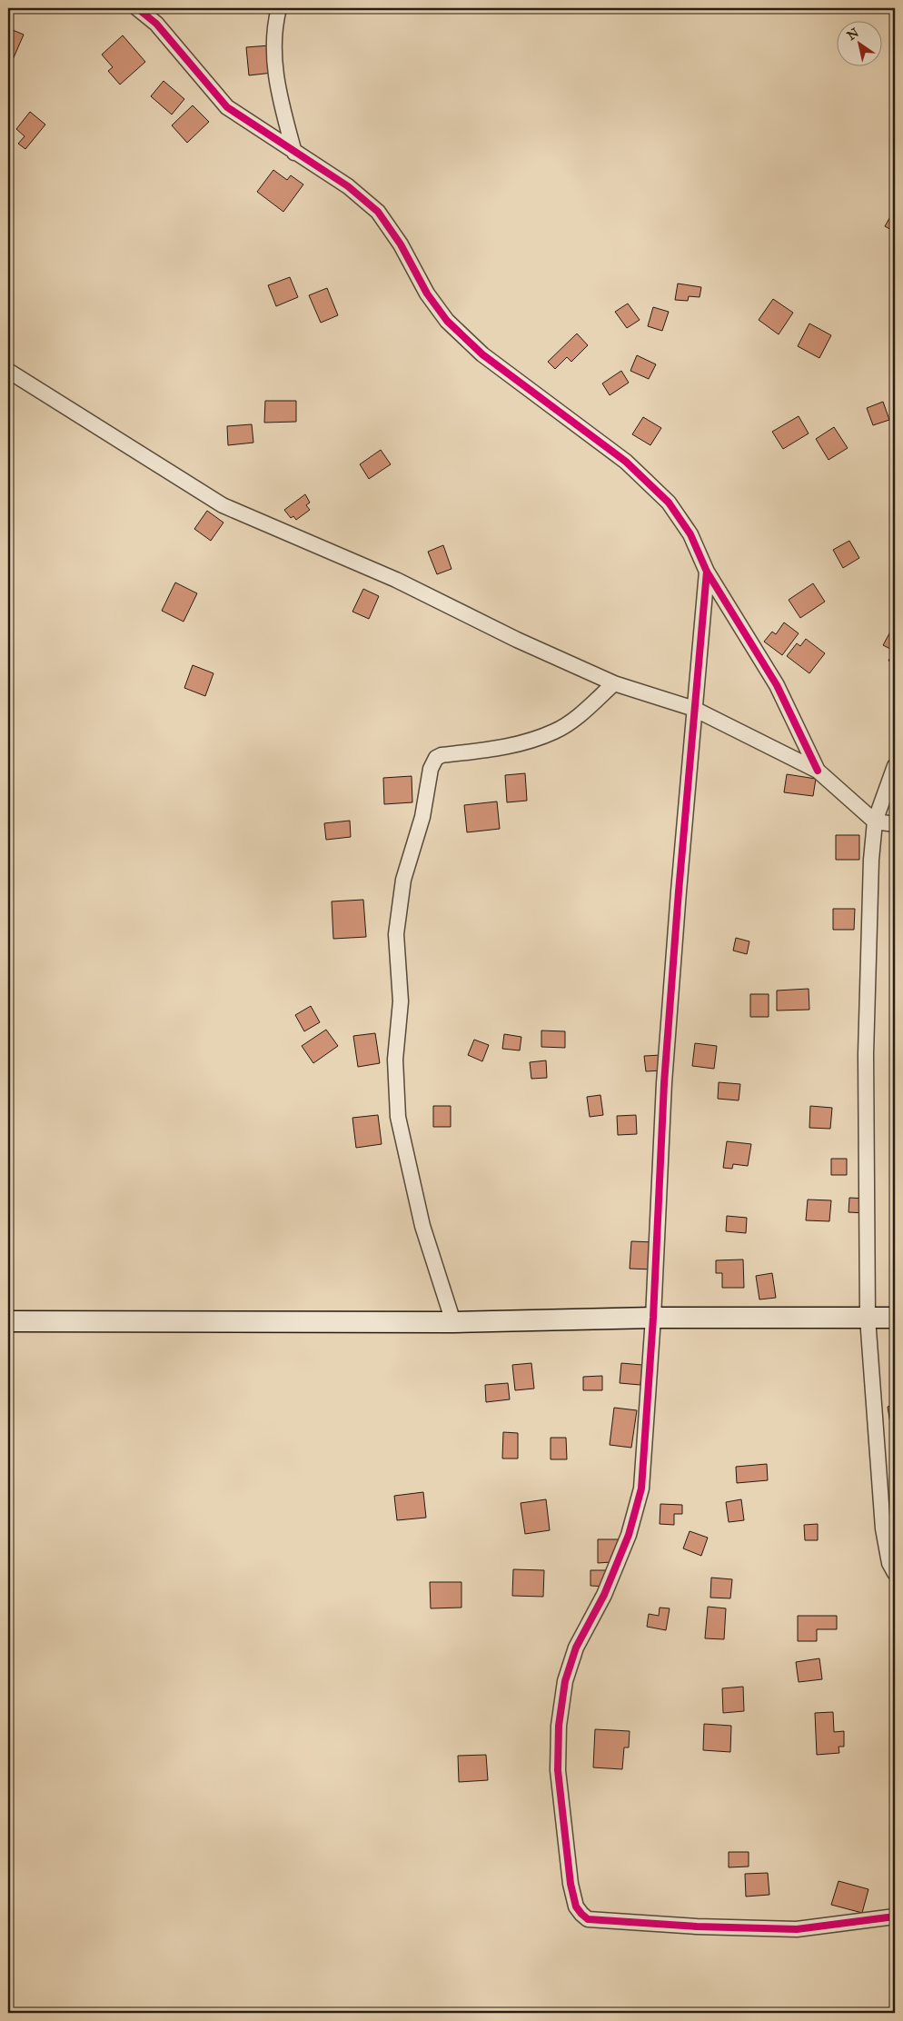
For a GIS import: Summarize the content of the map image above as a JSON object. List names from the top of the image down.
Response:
{
  "north": "top left"
}
